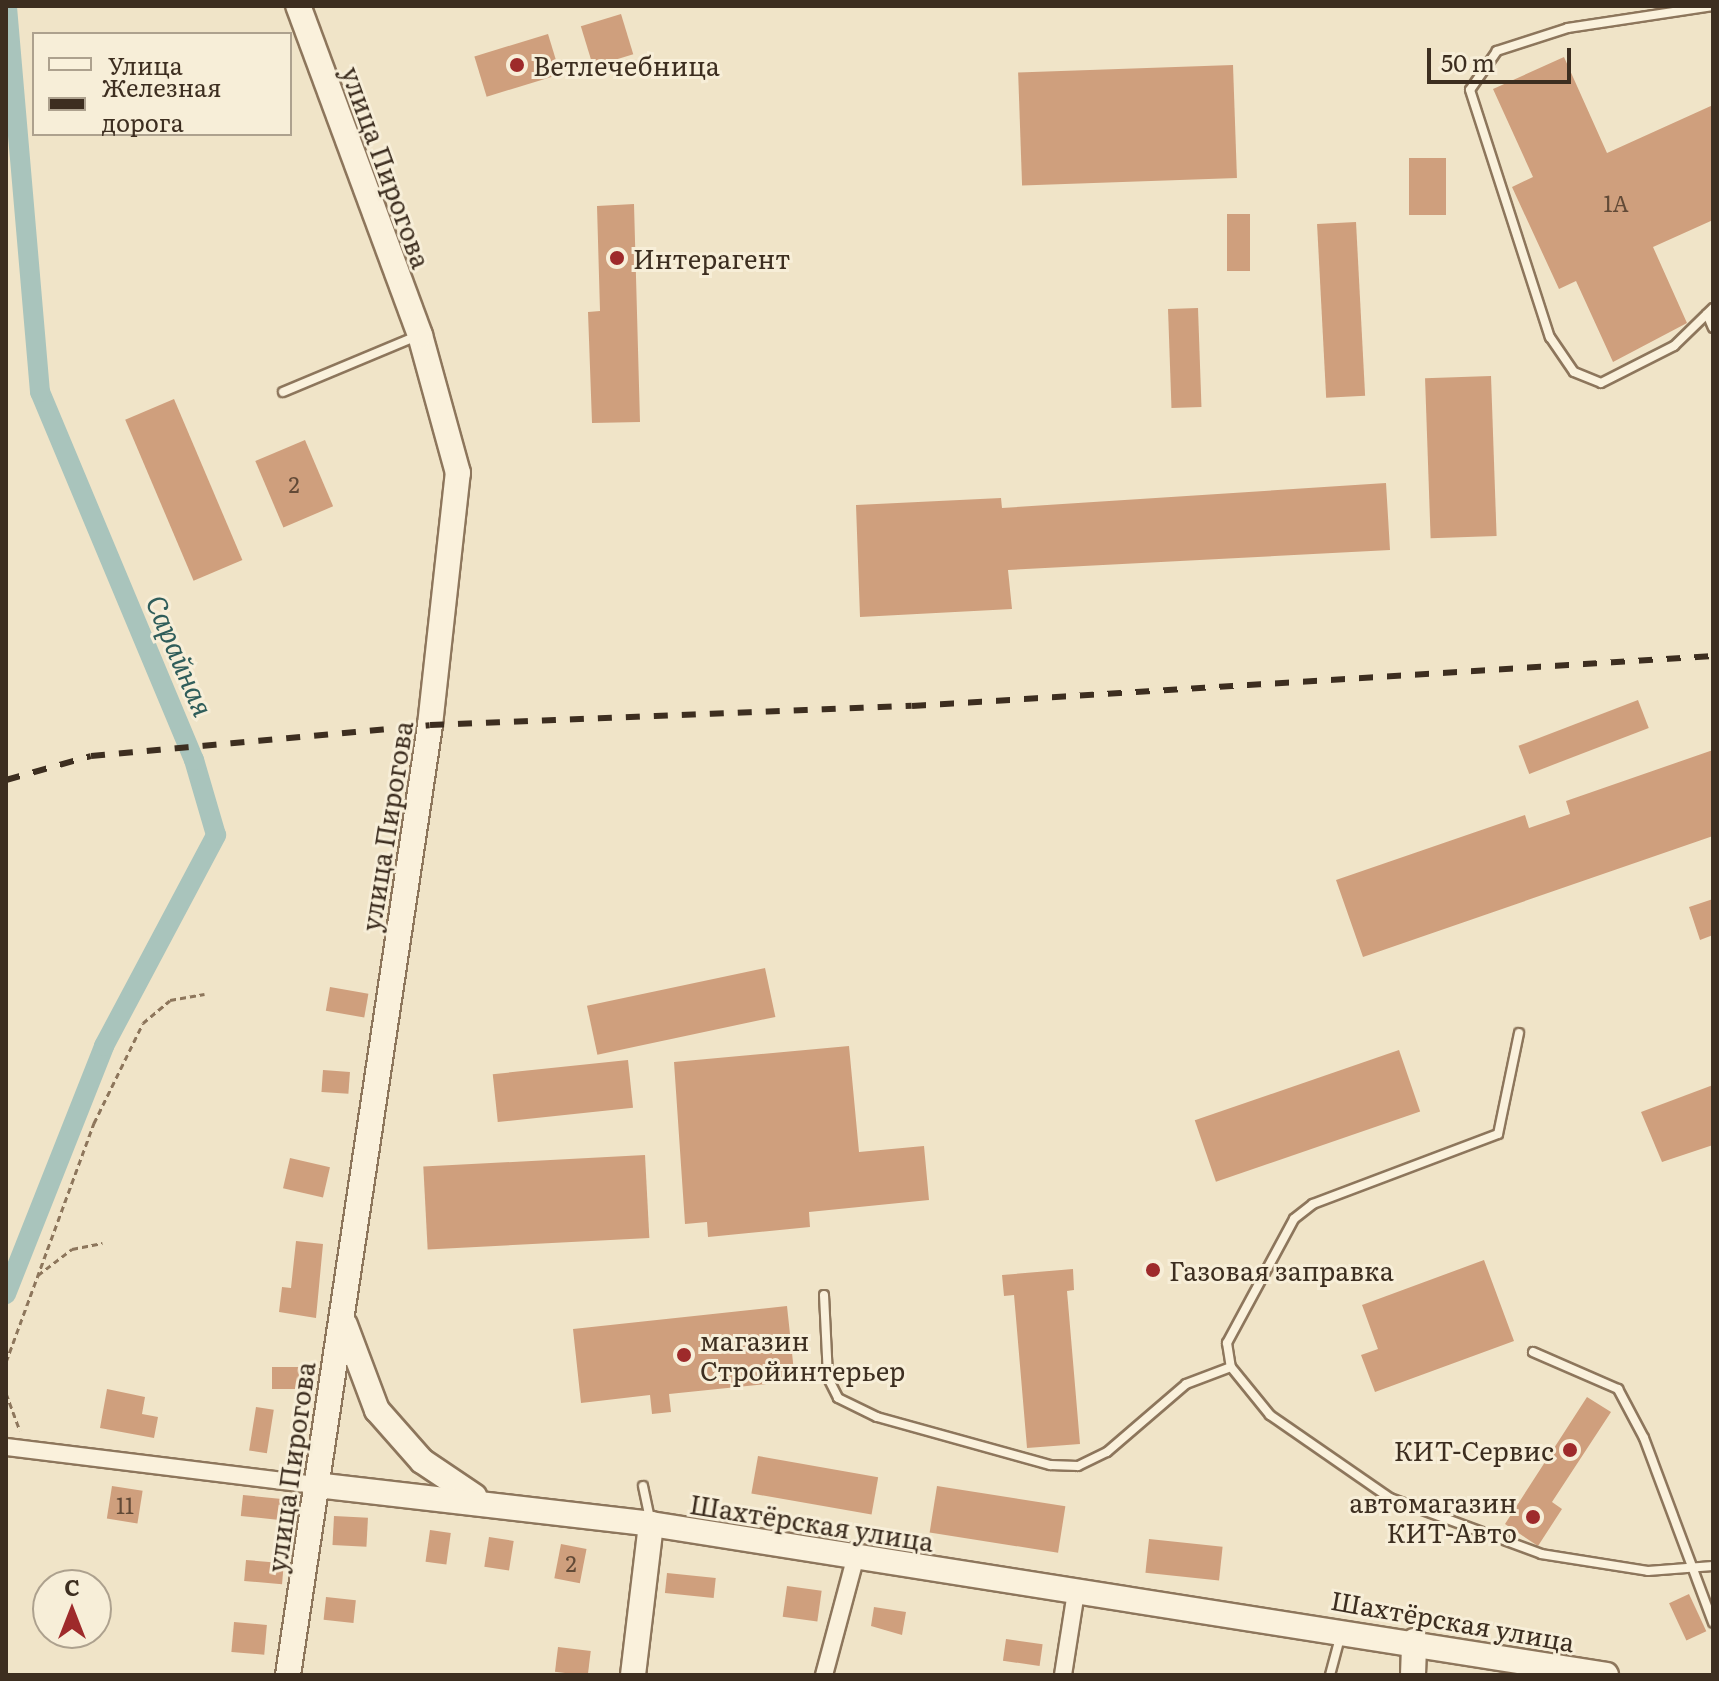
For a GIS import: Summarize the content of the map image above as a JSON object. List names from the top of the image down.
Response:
{
  "streets": {
    "main road": ["улица Пирогова", "Шахтёрская улица"]
  },
  "crossings": [
    ["улица Пирогова", "Шахтёрская улица"]
  ],
  "water": ["Сарайная"],
  "places": [
    "Ветлечебница",
    "Интерагент",
    "Газовая заправка",
    "магазин Стройинтерьер",
    "КИТ-Сервис",
    "автомагазин КИТ-Авто"
  ],
  "house_numbers": [
    "1А",
    "2",
    "11",
    "2"
  ],
  "legend": ["Улица", "Железная дорога"],
  "scale_bar": "50 m",
  "north": "top"
}
